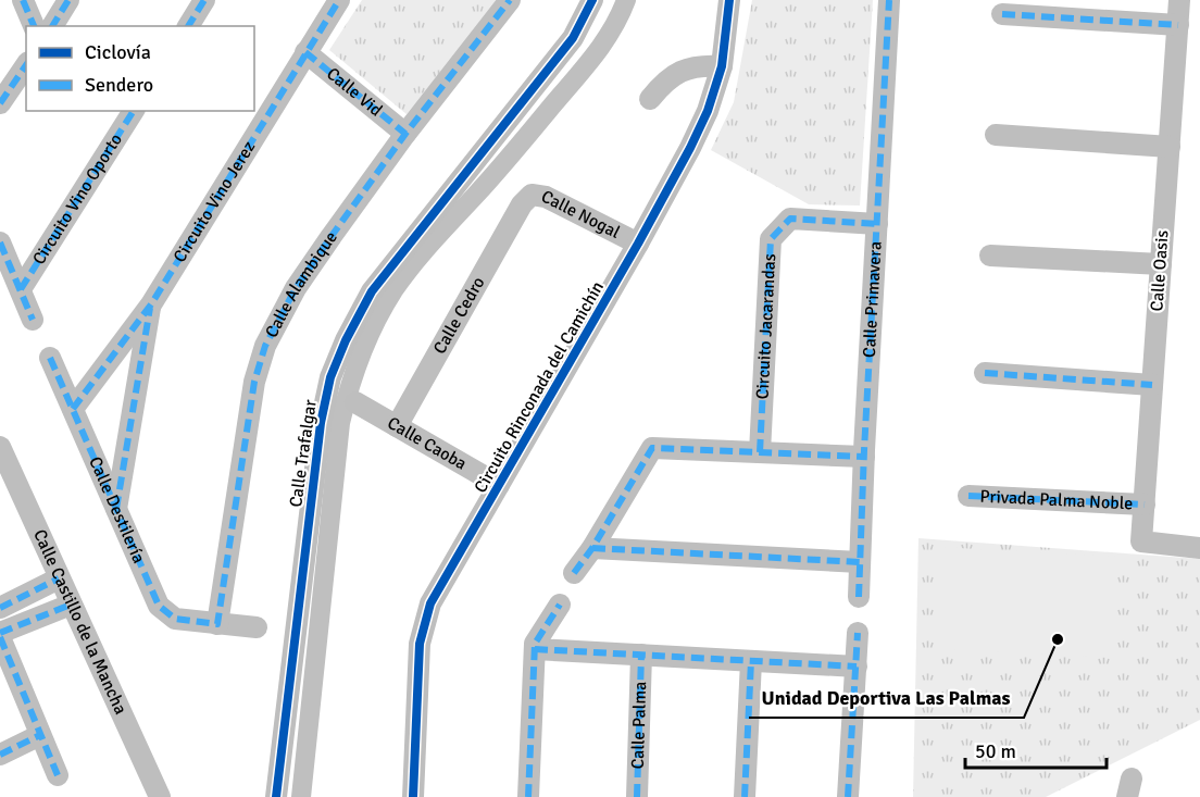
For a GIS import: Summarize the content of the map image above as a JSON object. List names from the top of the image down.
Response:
{
  "streets": {
    "street": [
      "Calle Vid",
      "Circuito Vino Oporto",
      "Circuito Vino Jerez",
      "Calle Nogal",
      "Calle Oasis",
      "Calle Alambique",
      "Calle Primavera",
      "Calle Cedro",
      "Circuito Jacarandas",
      "Circuito Rinconada del Camichín",
      "Calle Caoba",
      "Calle Trafalgar",
      "Privada Palma Noble",
      "Calle Destilería",
      "Calle Castillo de la Mancha",
      "Calle Palma"
    ]
  },
  "crossings": [
    ["Calle Vid", "Circuito Vino Jerez"],
    ["Calle Vid", "Calle Alambique"],
    ["Circuito Vino Jerez", "Calle Destilería"],
    ["Calle Nogal", "Calle Cedro"],
    ["Calle Nogal", "Circuito Rinconada del Camichín"],
    ["Calle Oasis", "Privada Palma Noble"],
    ["Calle Alambique", "Calle Destilería"],
    ["Calle Primavera", "Circuito Jacarandas"],
    ["Calle Cedro", "Calle Caoba"],
    ["Circuito Rinconada del Camichín", "Calle Caoba"]
  ],
  "places": ["Unidad Deportiva Las Palmas"],
  "legend": ["Ciclovía", "Sendero"],
  "scale_bar": "50 m"
}
